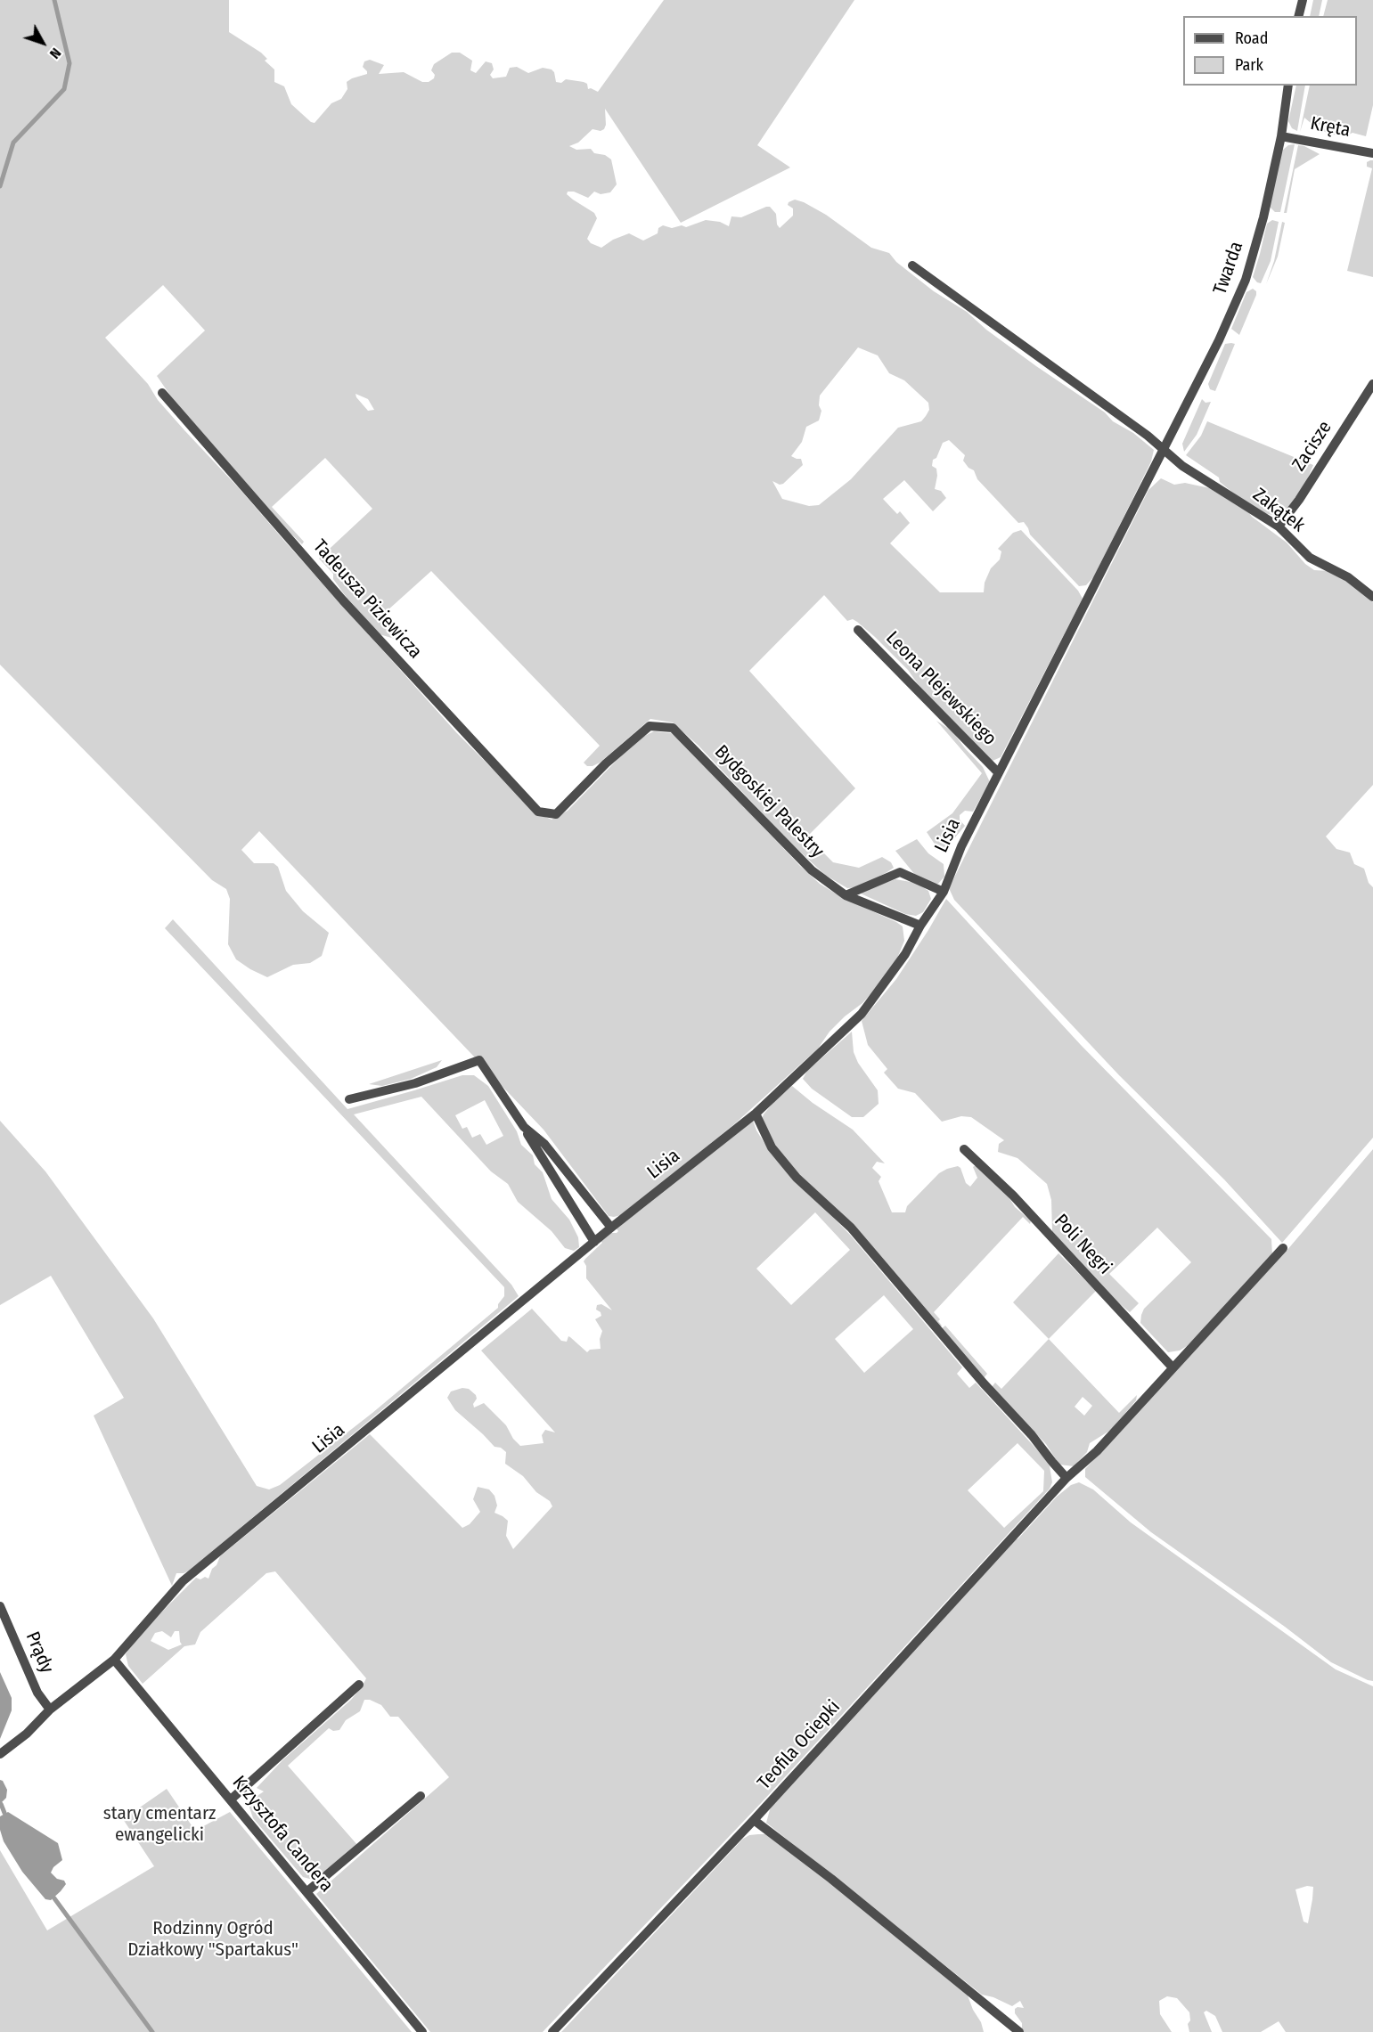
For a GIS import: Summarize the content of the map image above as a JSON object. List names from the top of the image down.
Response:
{
  "streets": {
    "street": [
      "Kręta",
      "Twarda",
      "Zacisze",
      "Zakątek",
      "Tadeusza Piziewicza",
      "Leona Plejewskiego",
      "Bydgoskiej Palestry",
      "Lisia",
      "Poli Negri",
      "Prądy",
      "Teofila Ociepki",
      "Krzysztofa Candera"
    ]
  },
  "crossings": [
    ["Kręta", "Twarda"],
    ["Twarda", "Zakątek"],
    ["Twarda", "Lisia"],
    ["Zacisze", "Zakątek"],
    ["Zakątek", "Lisia"],
    ["Tadeusza Piziewicza", "Bydgoskiej Palestry"],
    ["Leona Plejewskiego", "Lisia"],
    ["Bydgoskiej Palestry", "Lisia"],
    ["Lisia", "Prądy"],
    ["Lisia", "Krzysztofa Candera"],
    ["Poli Negri", "Teofila Ociepki"]
  ],
  "parks": ["stary cmentarz ewangelicki", "Rodzinny Ogród Działkowy \"Spartakus\""],
  "legend": ["Road", "Park"],
  "north": "bottom right"
}
